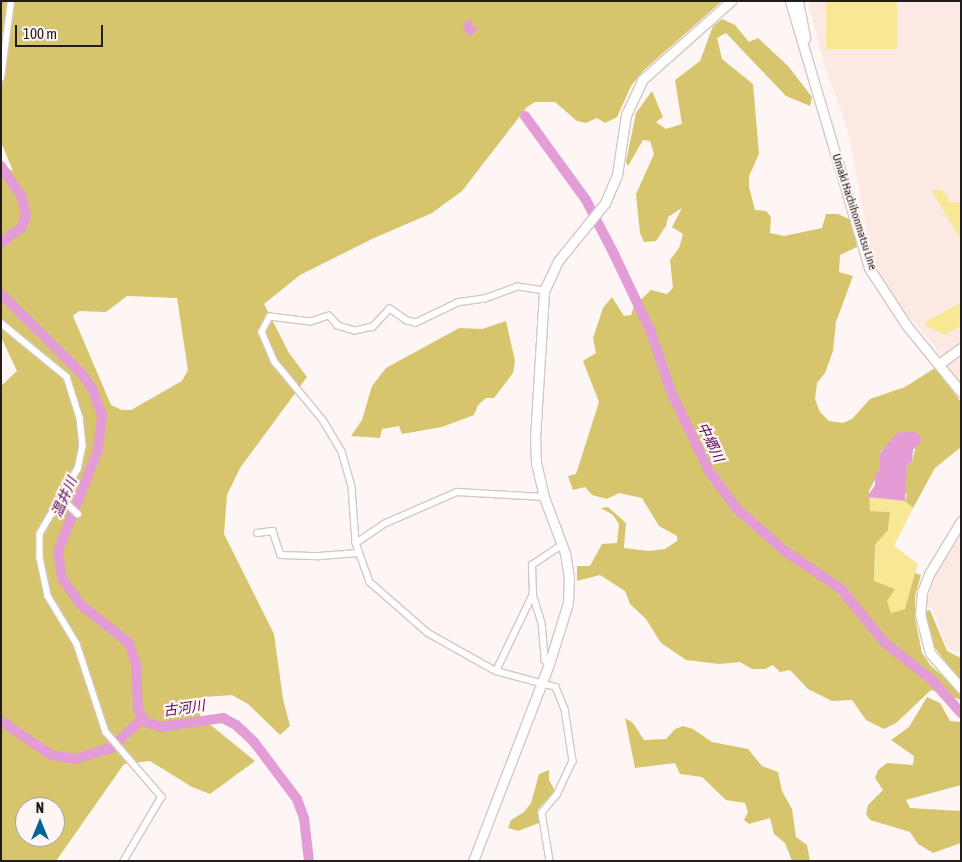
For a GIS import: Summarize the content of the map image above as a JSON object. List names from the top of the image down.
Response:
{
  "streets": {
    "street": ["Umaki Hachihonmatsu Line"]
  },
  "water": ["中郷川", "温井川", "古河川"],
  "scale_bar": "100 m",
  "north": "top"
}
